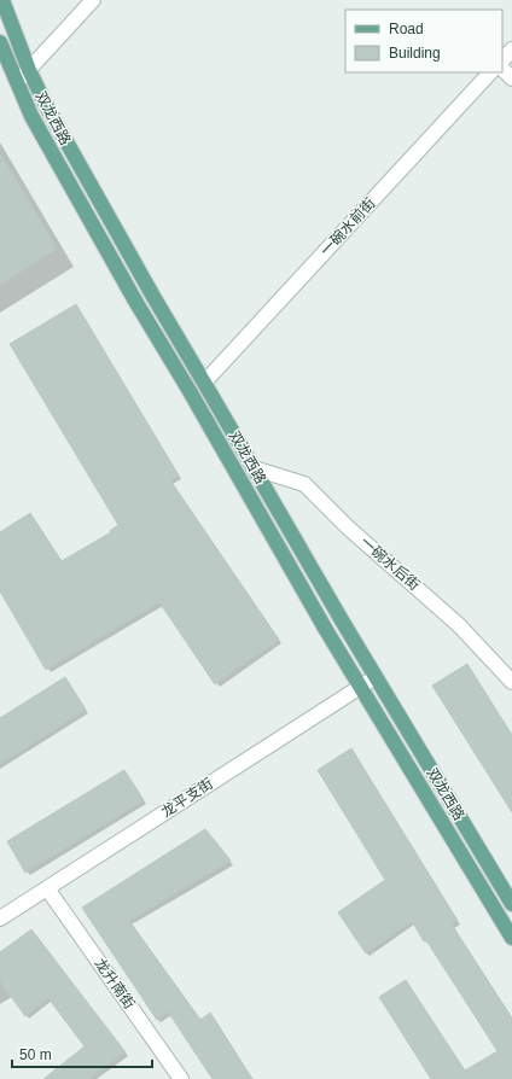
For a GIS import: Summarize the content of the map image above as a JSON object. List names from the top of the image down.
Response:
{
  "streets": {
    "main road": ["双龙西路"],
    "street": [
      "一碗水前街",
      "一碗水后街",
      "龙平支街",
      "龙升南街"
    ]
  },
  "crossings": [
    ["双龙西路", "一碗水前街"],
    ["双龙西路", "一碗水后街"],
    ["双龙西路", "龙平支街"],
    ["龙平支街", "龙升南街"]
  ],
  "legend": ["Road", "Building"],
  "scale_bar": "50 m"
}
